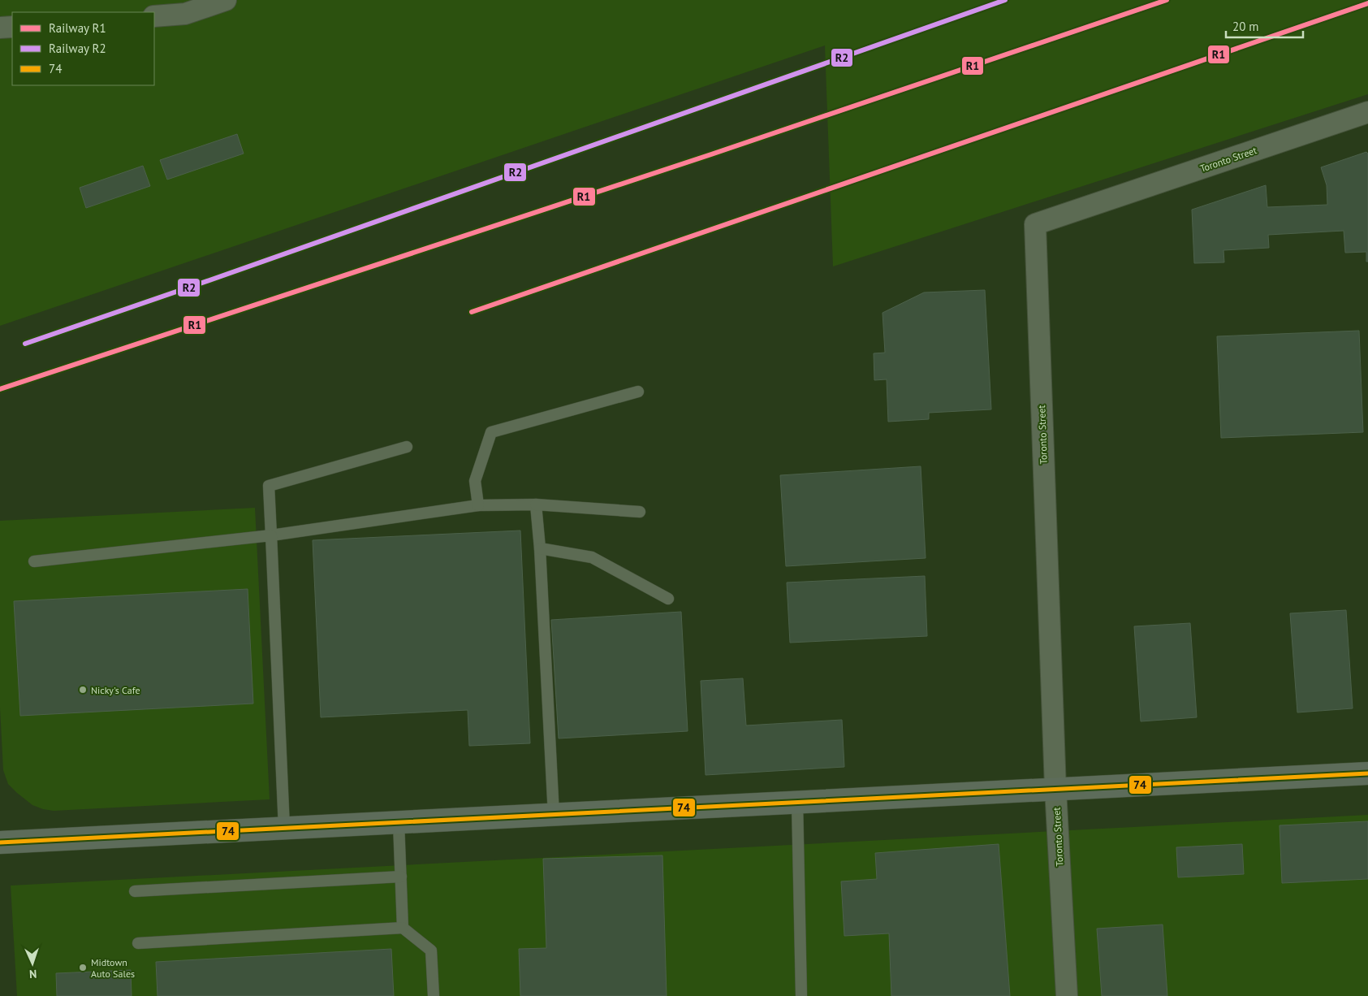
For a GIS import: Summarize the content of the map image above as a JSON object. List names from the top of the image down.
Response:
{
  "streets": {
    "street": ["Toronto Street"]
  },
  "places": ["Nicky's Cafe", "Midtown Auto Sales"],
  "lines": ["rail line R1", "rail line R2", "transit line 74"],
  "legend": ["Railway R1", "Railway R2", "74"],
  "scale_bar": "20 m",
  "north": "bottom"
}
